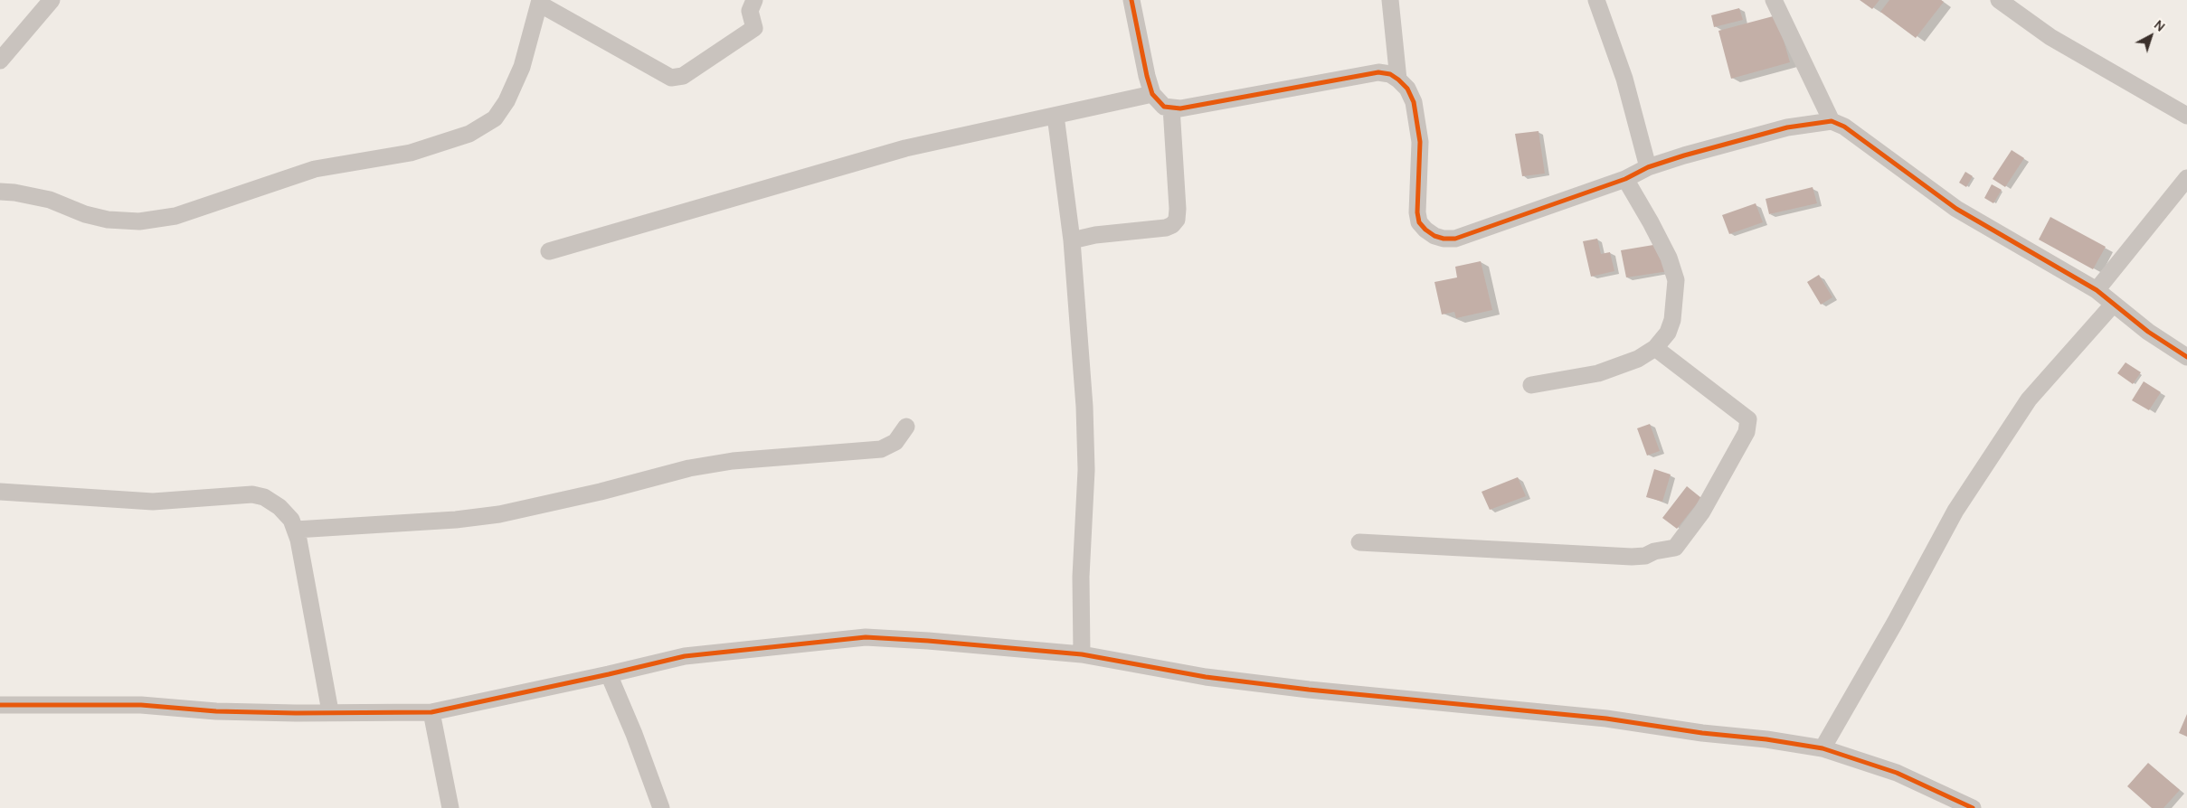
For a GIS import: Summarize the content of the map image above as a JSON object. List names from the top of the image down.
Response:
{
  "north": "top right"
}
